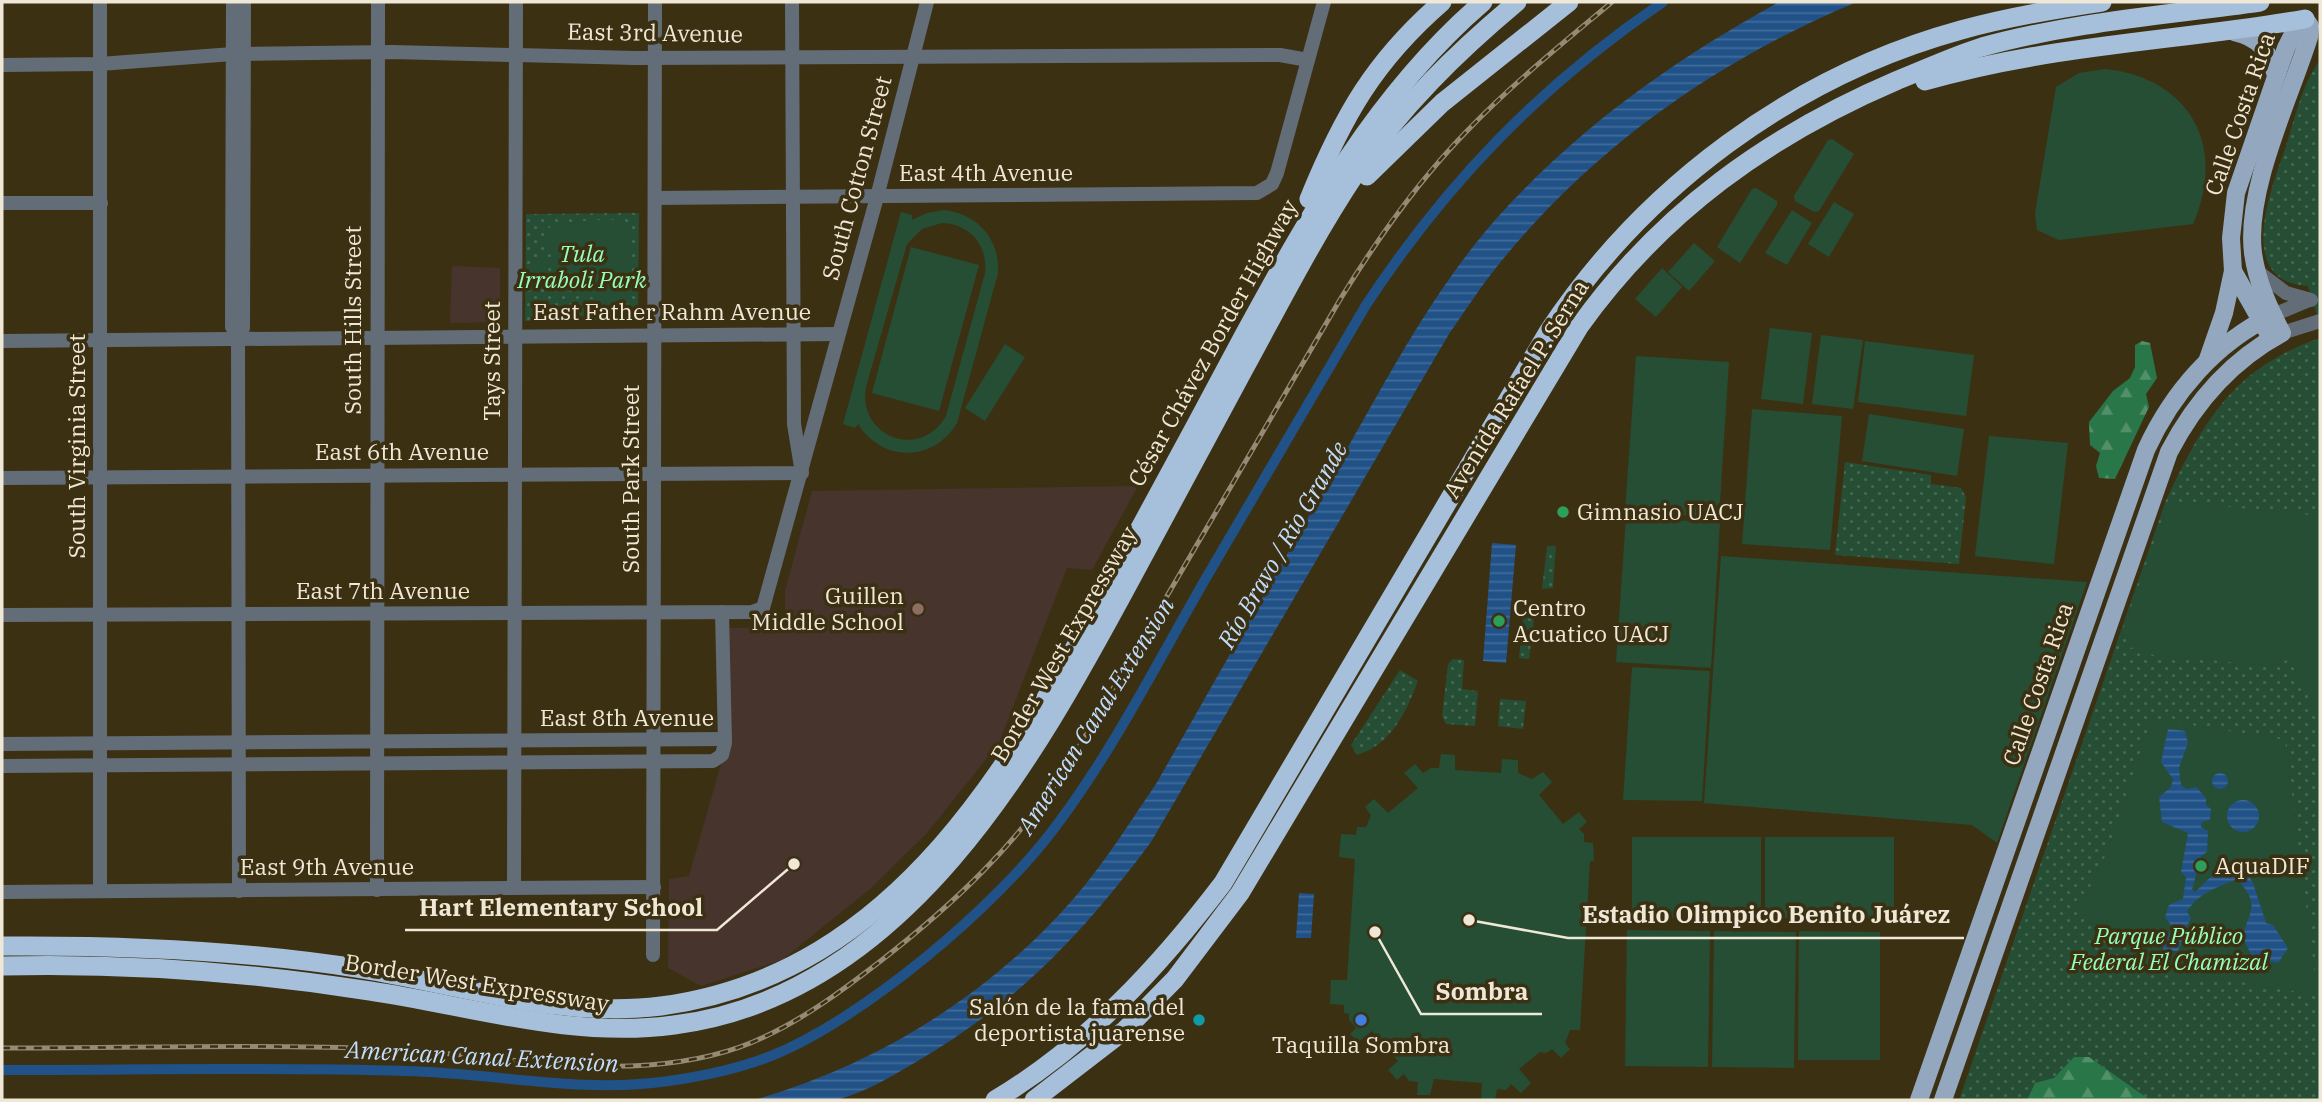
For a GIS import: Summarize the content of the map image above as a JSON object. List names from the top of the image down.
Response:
{
  "streets": {
    "highway": ["César Chávez Border Highway", "Avenida Rafael P. Serna", "Border West Expressway"],
    "main road": ["Calle Costa Rica"],
    "street": [
      "East 3rd Avenue",
      "East 4th Avenue",
      "South Cotton Street",
      "East Father Rahm Avenue",
      "South Hills Street",
      "Tays Street",
      "South Virginia Street",
      "East 6th Avenue",
      "South Park Street",
      "East 7th Avenue",
      "East 8th Avenue",
      "East 9th Avenue"
    ]
  },
  "crossings": [
    ["East 3rd Avenue", "East 4th Avenue"],
    ["East 3rd Avenue", "South Cotton Street"],
    ["East 3rd Avenue", "South Hills Street"],
    ["East 3rd Avenue", "Tays Street"],
    ["East 3rd Avenue", "South Virginia Street"],
    ["East 3rd Avenue", "South Park Street"],
    ["East 4th Avenue", "South Cotton Street"],
    ["East 4th Avenue", "South Park Street"],
    ["South Cotton Street", "East Father Rahm Avenue"],
    ["South Cotton Street", "East 6th Avenue"],
    ["South Cotton Street", "East 7th Avenue"],
    ["East Father Rahm Avenue", "South Hills Street"],
    ["East Father Rahm Avenue", "Tays Street"],
    ["East Father Rahm Avenue", "South Virginia Street"],
    ["East Father Rahm Avenue", "South Park Street"],
    ["South Hills Street", "East 6th Avenue"],
    ["South Hills Street", "East 7th Avenue"],
    ["South Hills Street", "East 8th Avenue"],
    ["South Hills Street", "East 9th Avenue"],
    ["César Chávez Border Highway", "Border West Expressway"],
    ["Tays Street", "East 6th Avenue"],
    ["Tays Street", "East 7th Avenue"],
    ["Tays Street", "East 8th Avenue"],
    ["Tays Street", "East 9th Avenue"],
    ["South Virginia Street", "East 6th Avenue"],
    ["South Virginia Street", "East 7th Avenue"],
    ["South Virginia Street", "East 8th Avenue"],
    ["South Virginia Street", "East 9th Avenue"],
    ["East 6th Avenue", "South Park Street"],
    ["South Park Street", "East 7th Avenue"],
    ["South Park Street", "East 8th Avenue"],
    ["South Park Street", "East 9th Avenue"]
  ],
  "water": ["Río Bravo / Rio Grande", "American Canal Extension"],
  "parks": ["Tula Irraboli Park", "Parque Público Federal El Chamizal"],
  "places": [
    "Gimnasio UACJ",
    "Guillen Middle School",
    "Centro Acuatico UACJ",
    "Hart Elementary School",
    "AquaDIF",
    "Estadio Olimpico Benito Juárez",
    "Sombra",
    "Salón de la fama del deportista juarense",
    "Taquilla Sombra"
  ]
}
